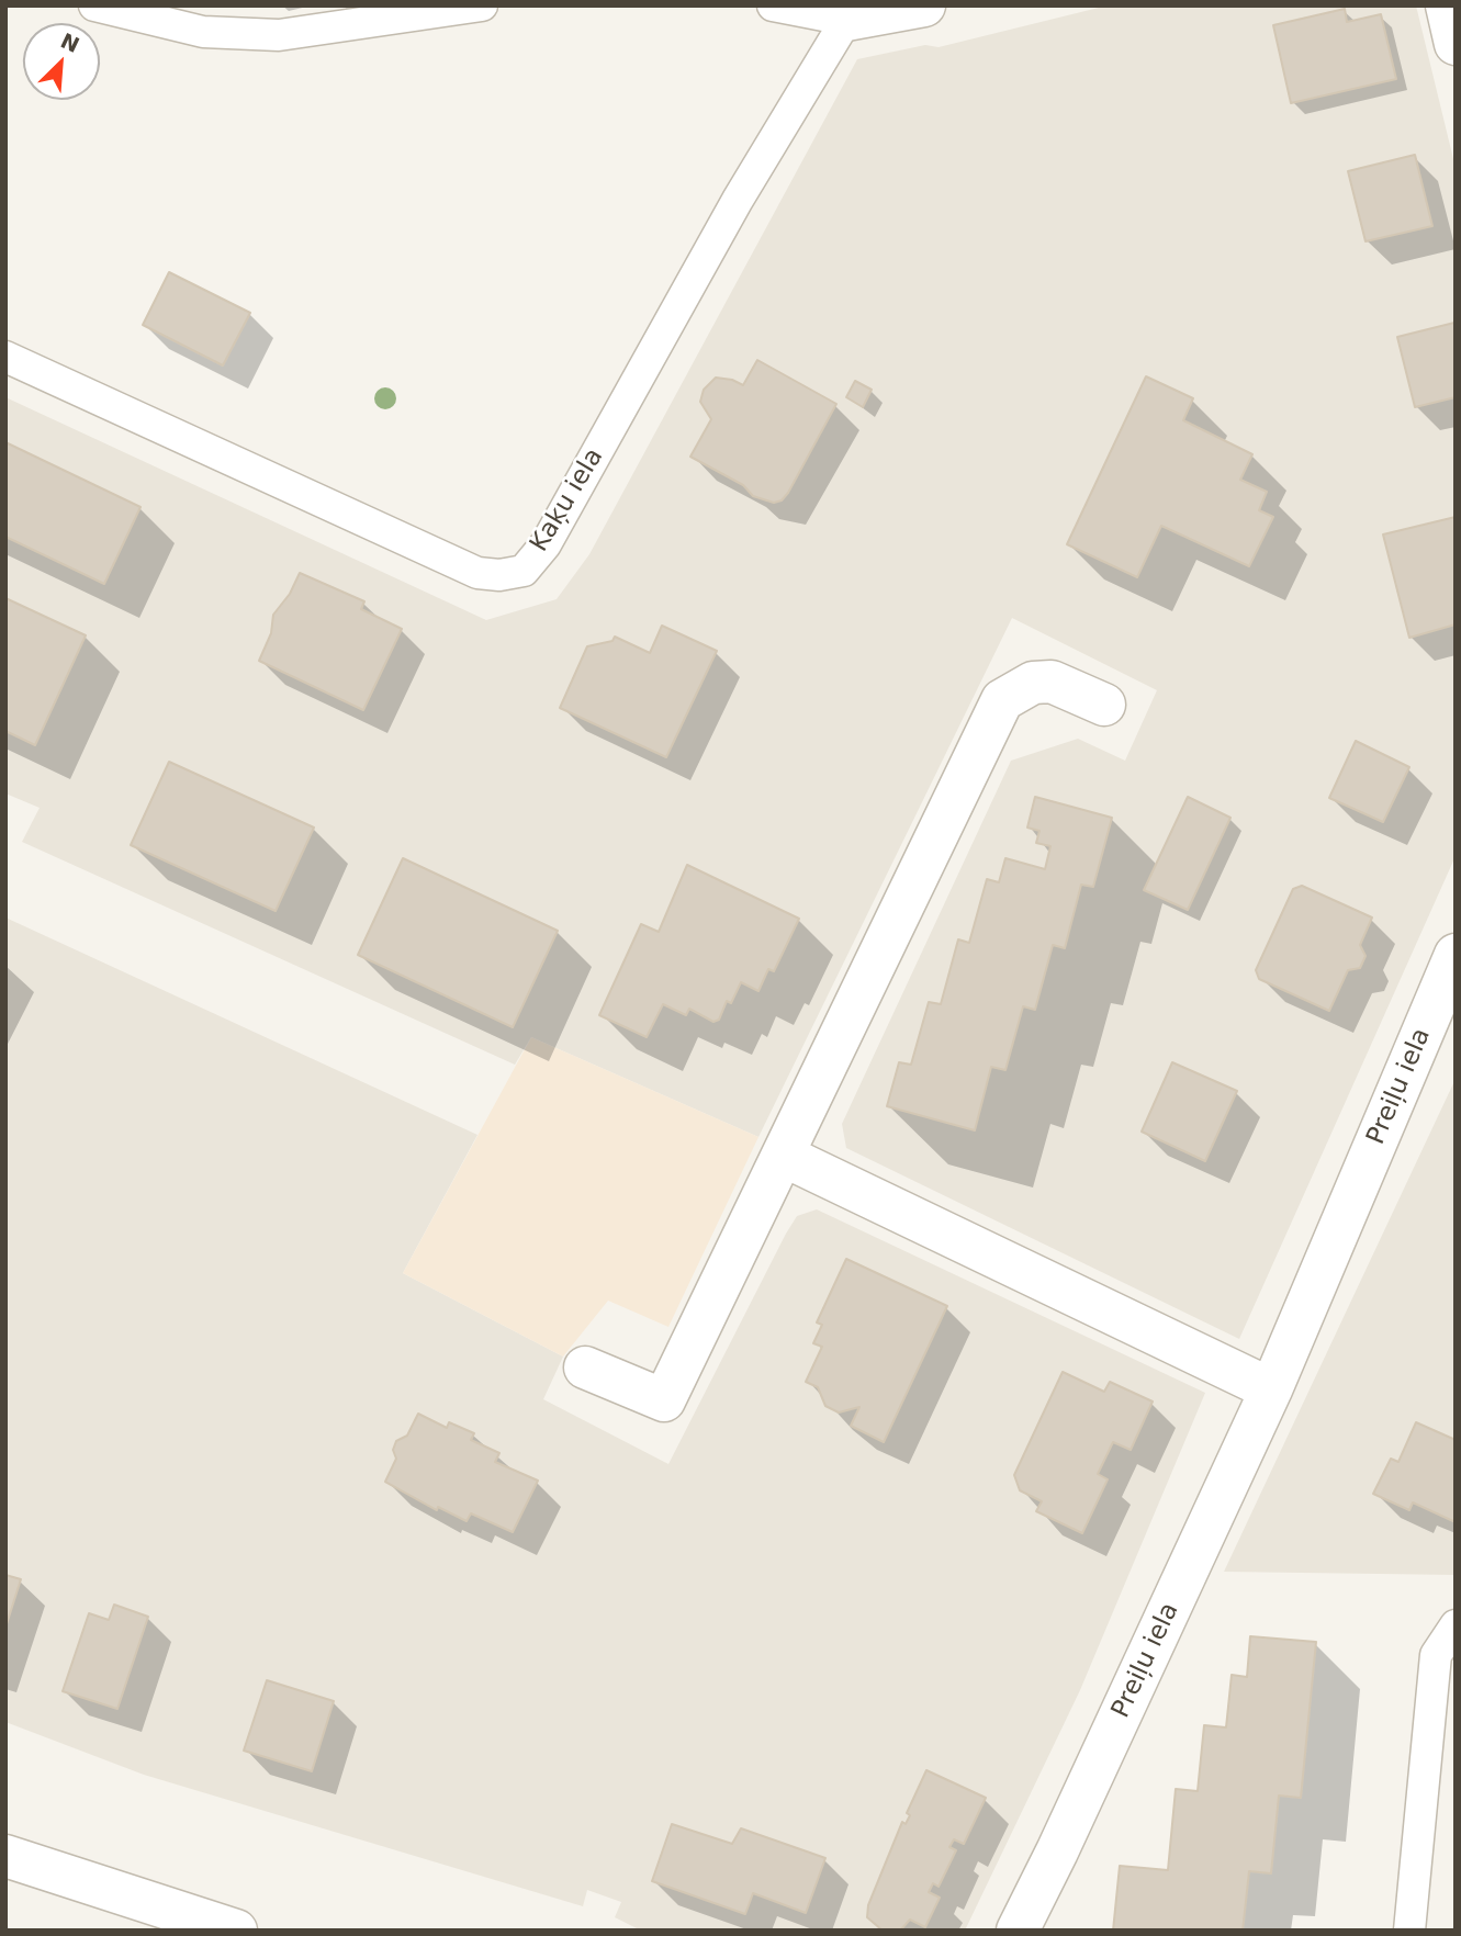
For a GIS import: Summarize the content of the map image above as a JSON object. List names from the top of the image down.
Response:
{
  "streets": {
    "street": ["Preiļu iela"],
    "lane": ["Kaķu iela"]
  },
  "north": "top right"
}
